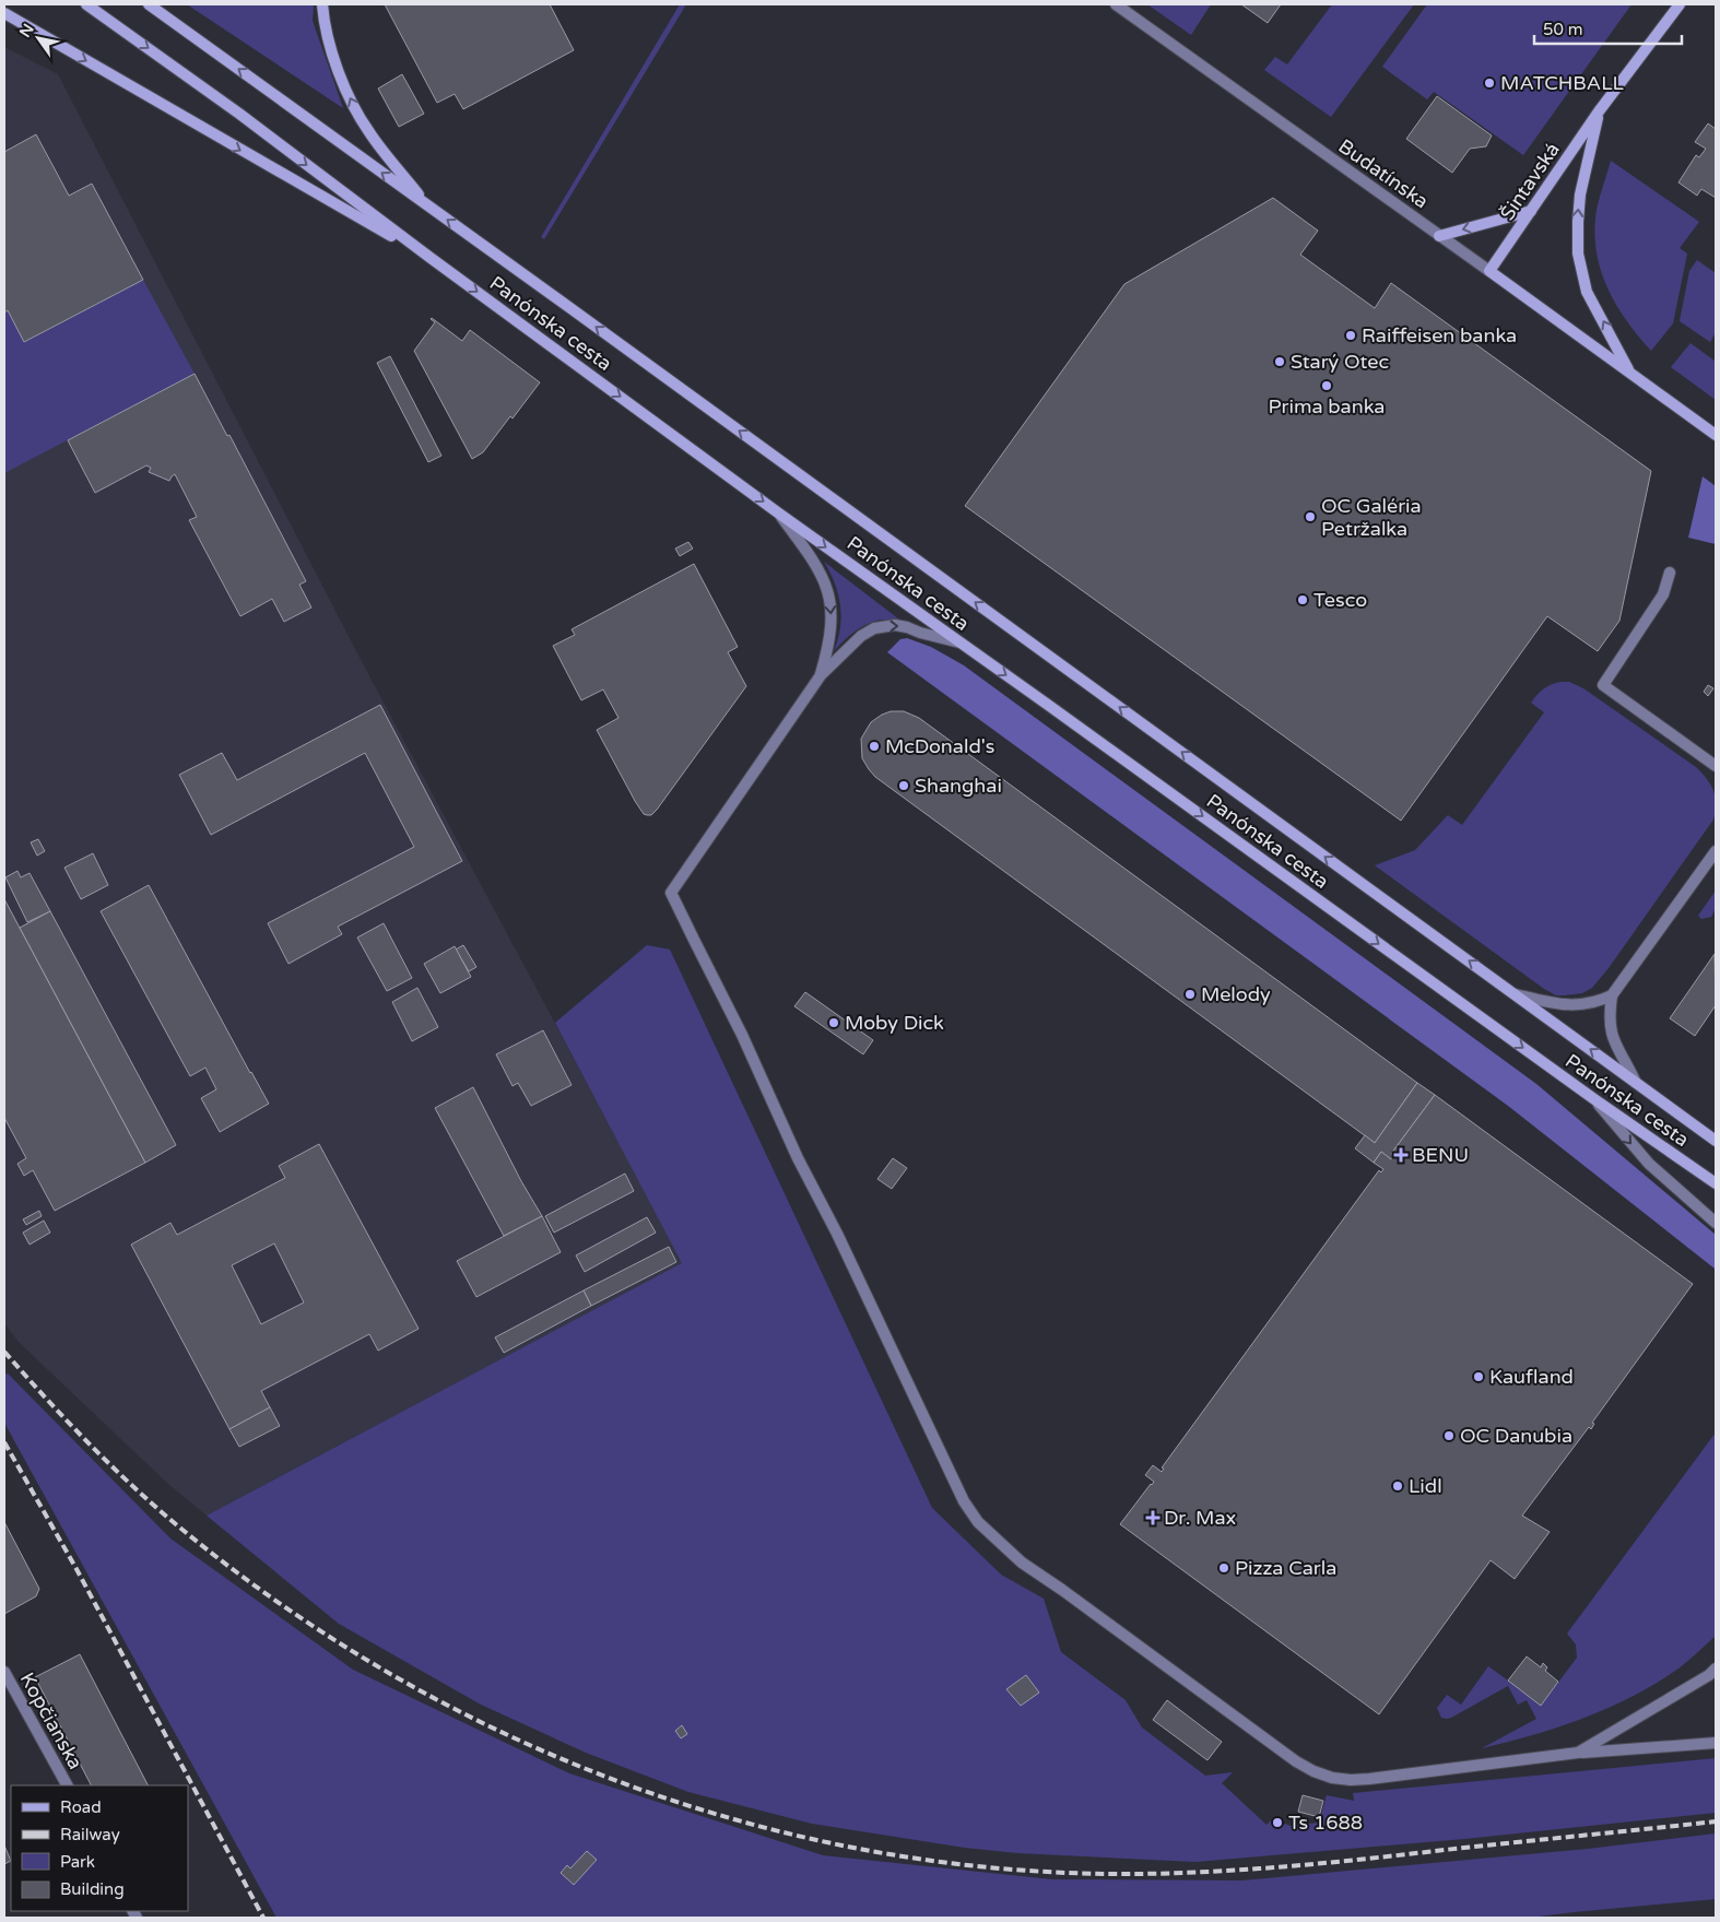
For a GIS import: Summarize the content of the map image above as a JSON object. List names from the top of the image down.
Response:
{
  "streets": {
    "main road": ["Budatínska", "Šintavská", "Panónska cesta"],
    "street": ["Kopčianska"]
  },
  "crossings": [
    ["Budatínska", "Šintavská"]
  ],
  "places": {
    "other": [
      "MATCHBALL",
      "Raiffeisen banka",
      "Starý Otec",
      "Prima banka",
      "OC Galéria Petržalka",
      "Tesco",
      "McDonald's",
      "Shanghai",
      "Melody",
      "Moby Dick",
      "Kaufland",
      "OC Danubia",
      "Lidl",
      "Pizza Carla",
      "Ts 1688"
    ],
    "health": ["BENU", "Dr. Max"]
  },
  "legend": [
    "Road",
    "Railway",
    "Park",
    "Building"
  ],
  "scale_bar": "50 m",
  "north": "top left"
}
